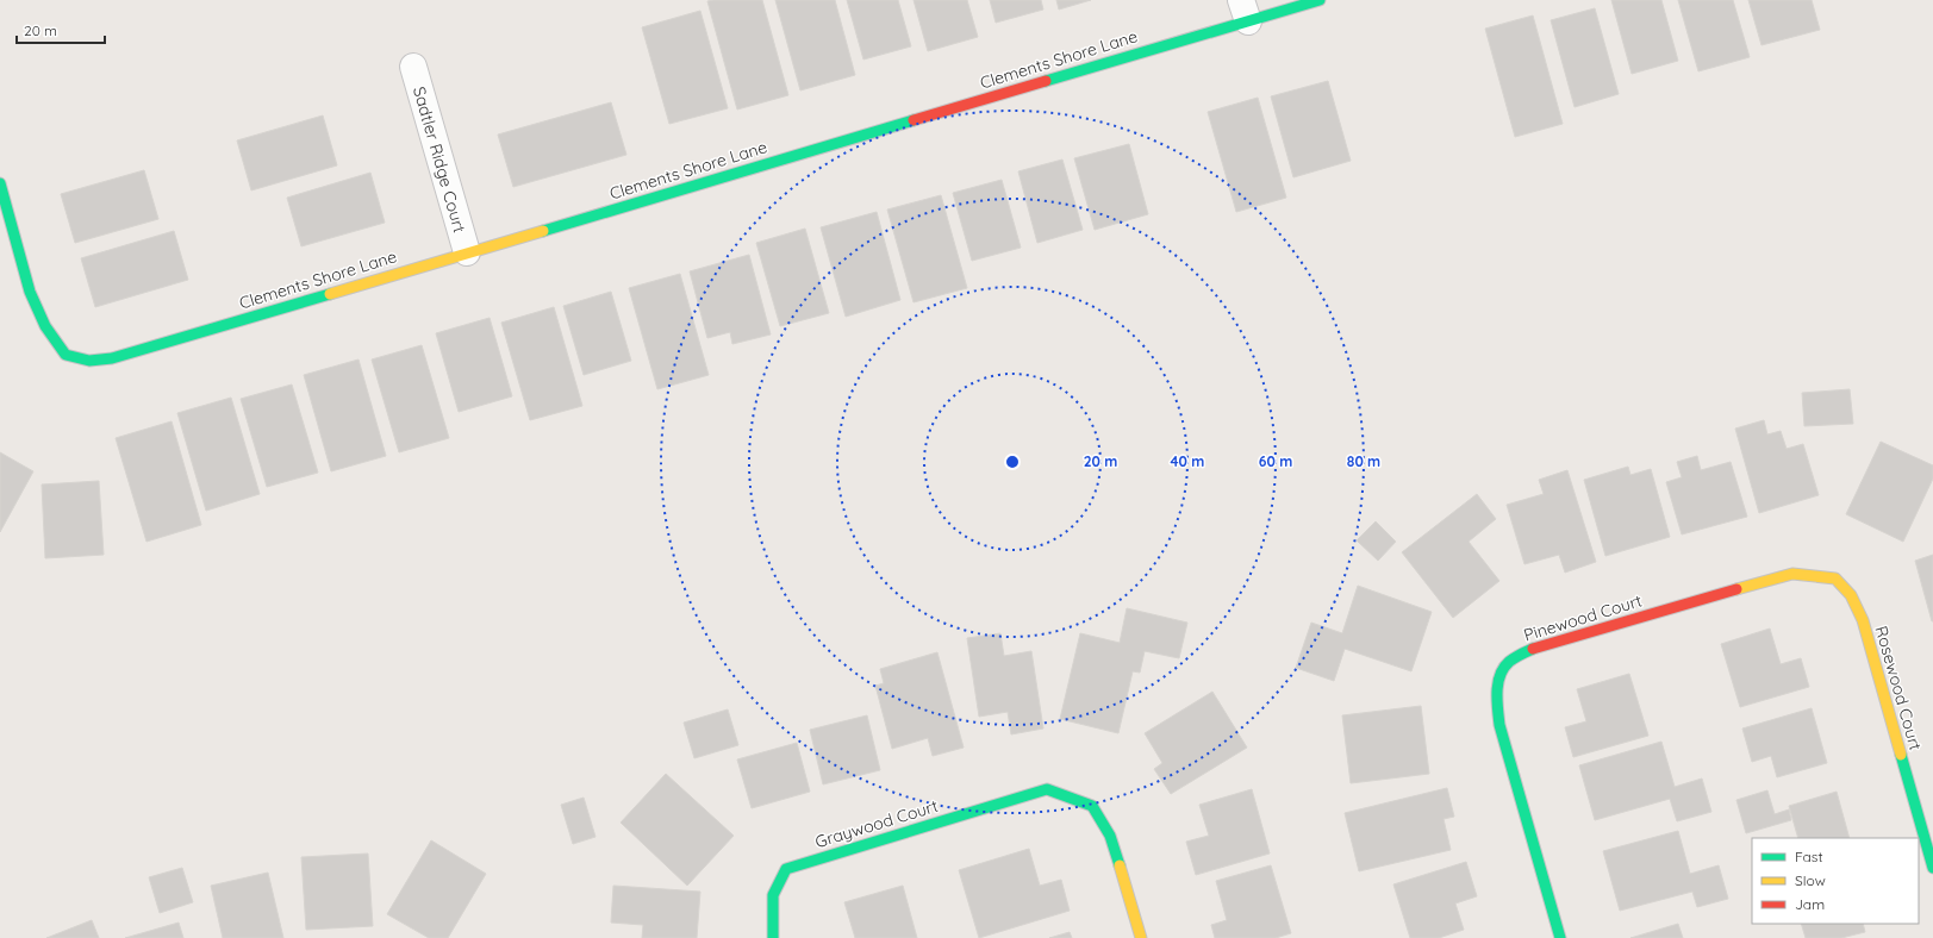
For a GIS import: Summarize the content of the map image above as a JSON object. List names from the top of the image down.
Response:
{
  "streets": {
    "street": [
      "Clements Shore Lane",
      "Sadtler Ridge Court",
      "Pinewood Court",
      "Rosewood Court",
      "Graywood Court"
    ]
  },
  "crossings": [
    ["Clements Shore Lane", "Sadtler Ridge Court"],
    ["Pinewood Court", "Rosewood Court"]
  ],
  "legend": ["Fast", "Slow", "Jam"],
  "scale_bar": "20 m",
  "rings": [
    "20 m",
    "40 m",
    "60 m",
    "80 m"
  ]
}
